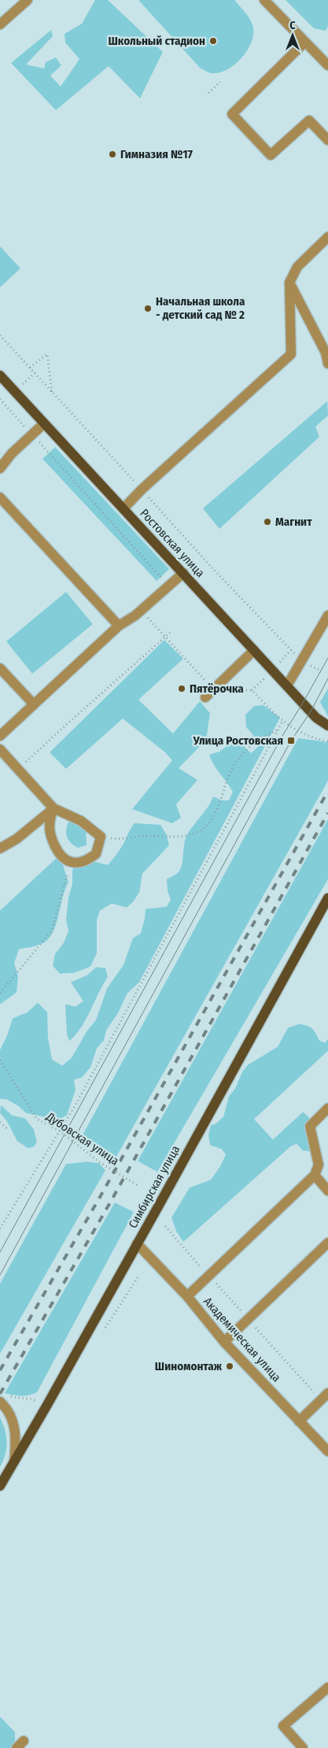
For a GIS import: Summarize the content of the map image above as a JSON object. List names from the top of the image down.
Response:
{
  "streets": {
    "main road": ["Ростовская улица", "Симбирская улица"],
    "street": ["Академическая улица"],
    "path": ["Дубовская улица"]
  },
  "crossings": [
    ["Симбирская улица", "Академическая улица"]
  ],
  "places": {
    "other": [
      "Школьный стадион",
      "Гимназия №17",
      "Начальная школа - детский сад № 2",
      "Магнит",
      "Пятёрочка",
      "Шиномонтаж"
    ],
    "transit": ["Улица Ростовская"]
  },
  "north": "top"
}
